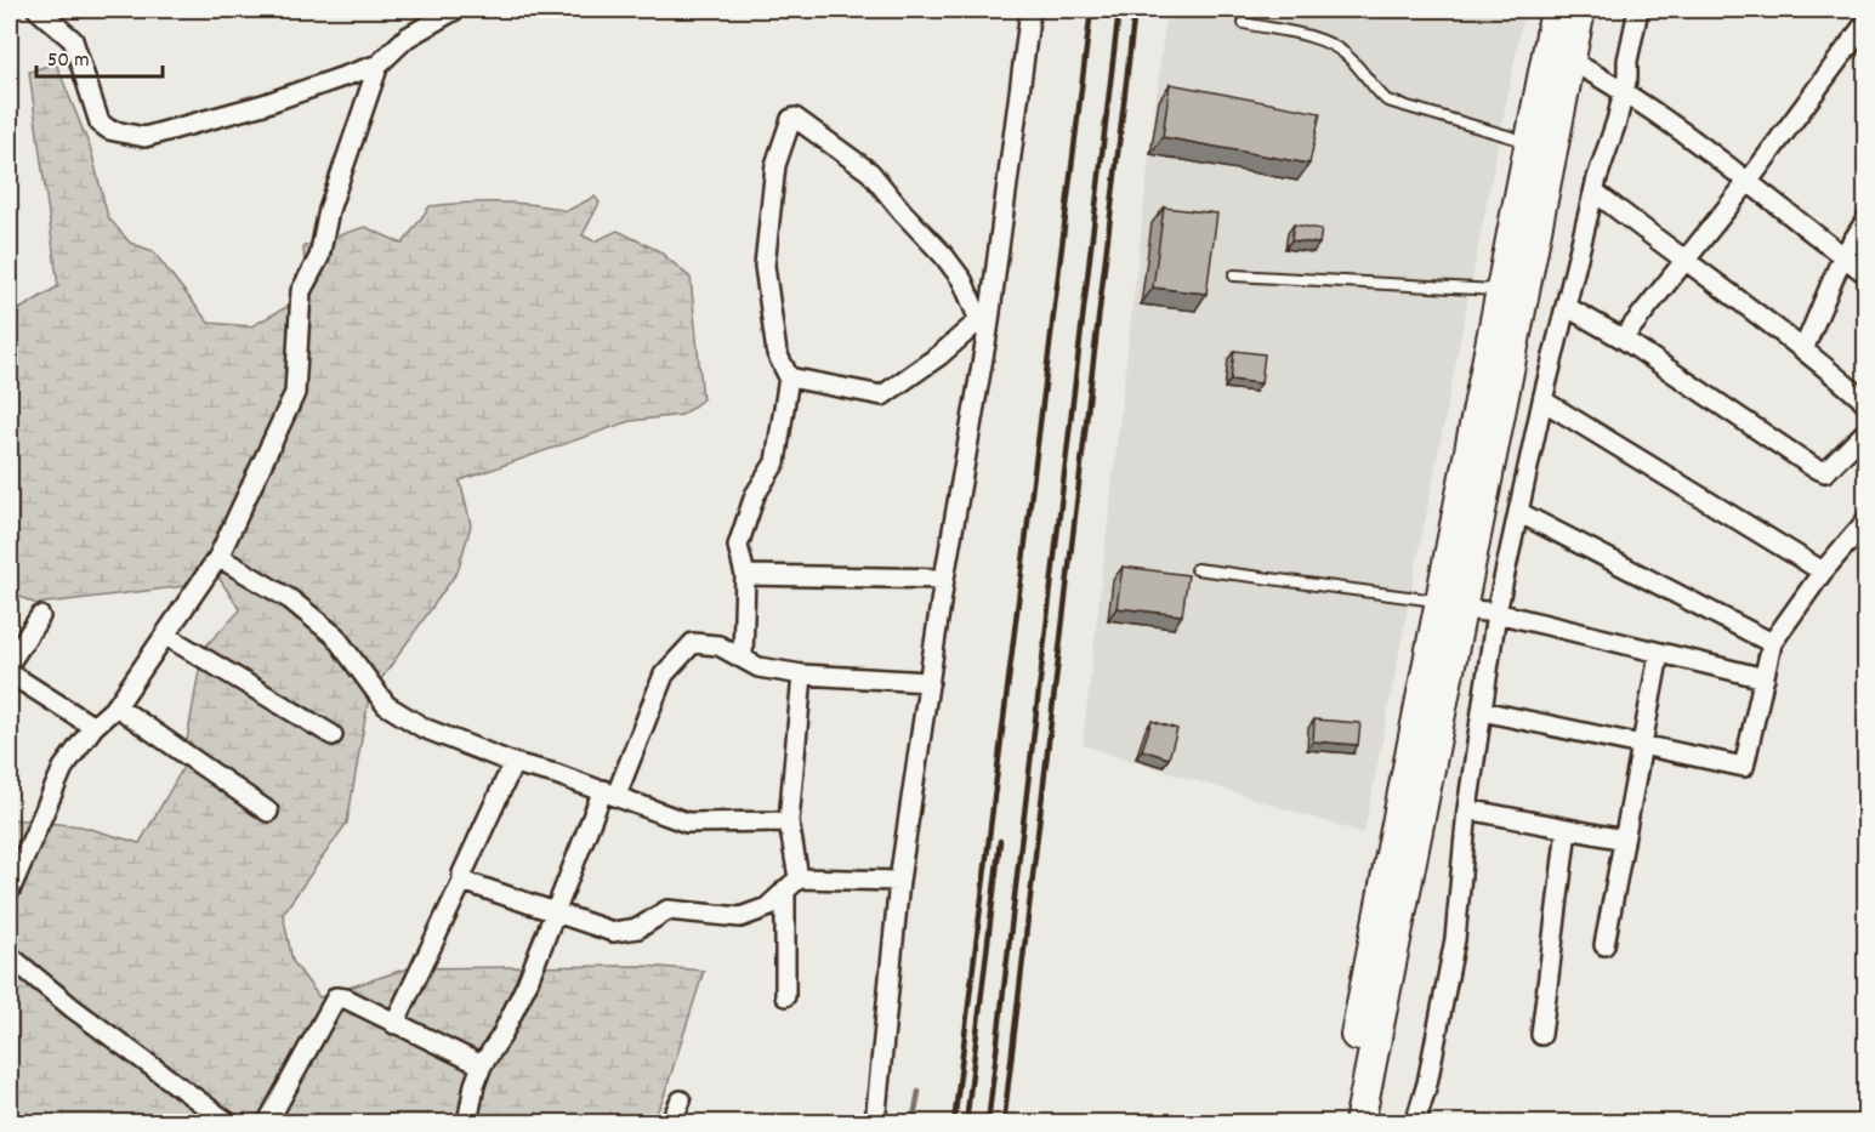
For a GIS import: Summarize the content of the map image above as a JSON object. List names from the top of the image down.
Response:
{
  "scale_bar": "50 m"
}
